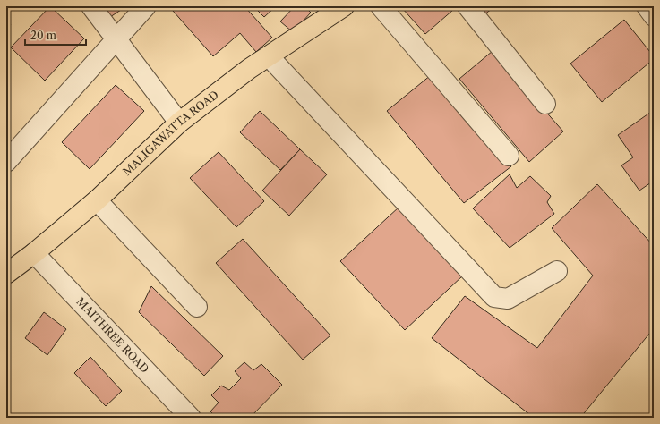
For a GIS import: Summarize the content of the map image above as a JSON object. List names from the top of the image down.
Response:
{
  "streets": {
    "main road": ["MALIGAWATTA ROAD"],
    "street": ["MAITHREE ROAD"]
  },
  "crossings": [
    ["MALIGAWATTA ROAD", "MAITHREE ROAD"]
  ],
  "scale_bar": "20 m"
}
